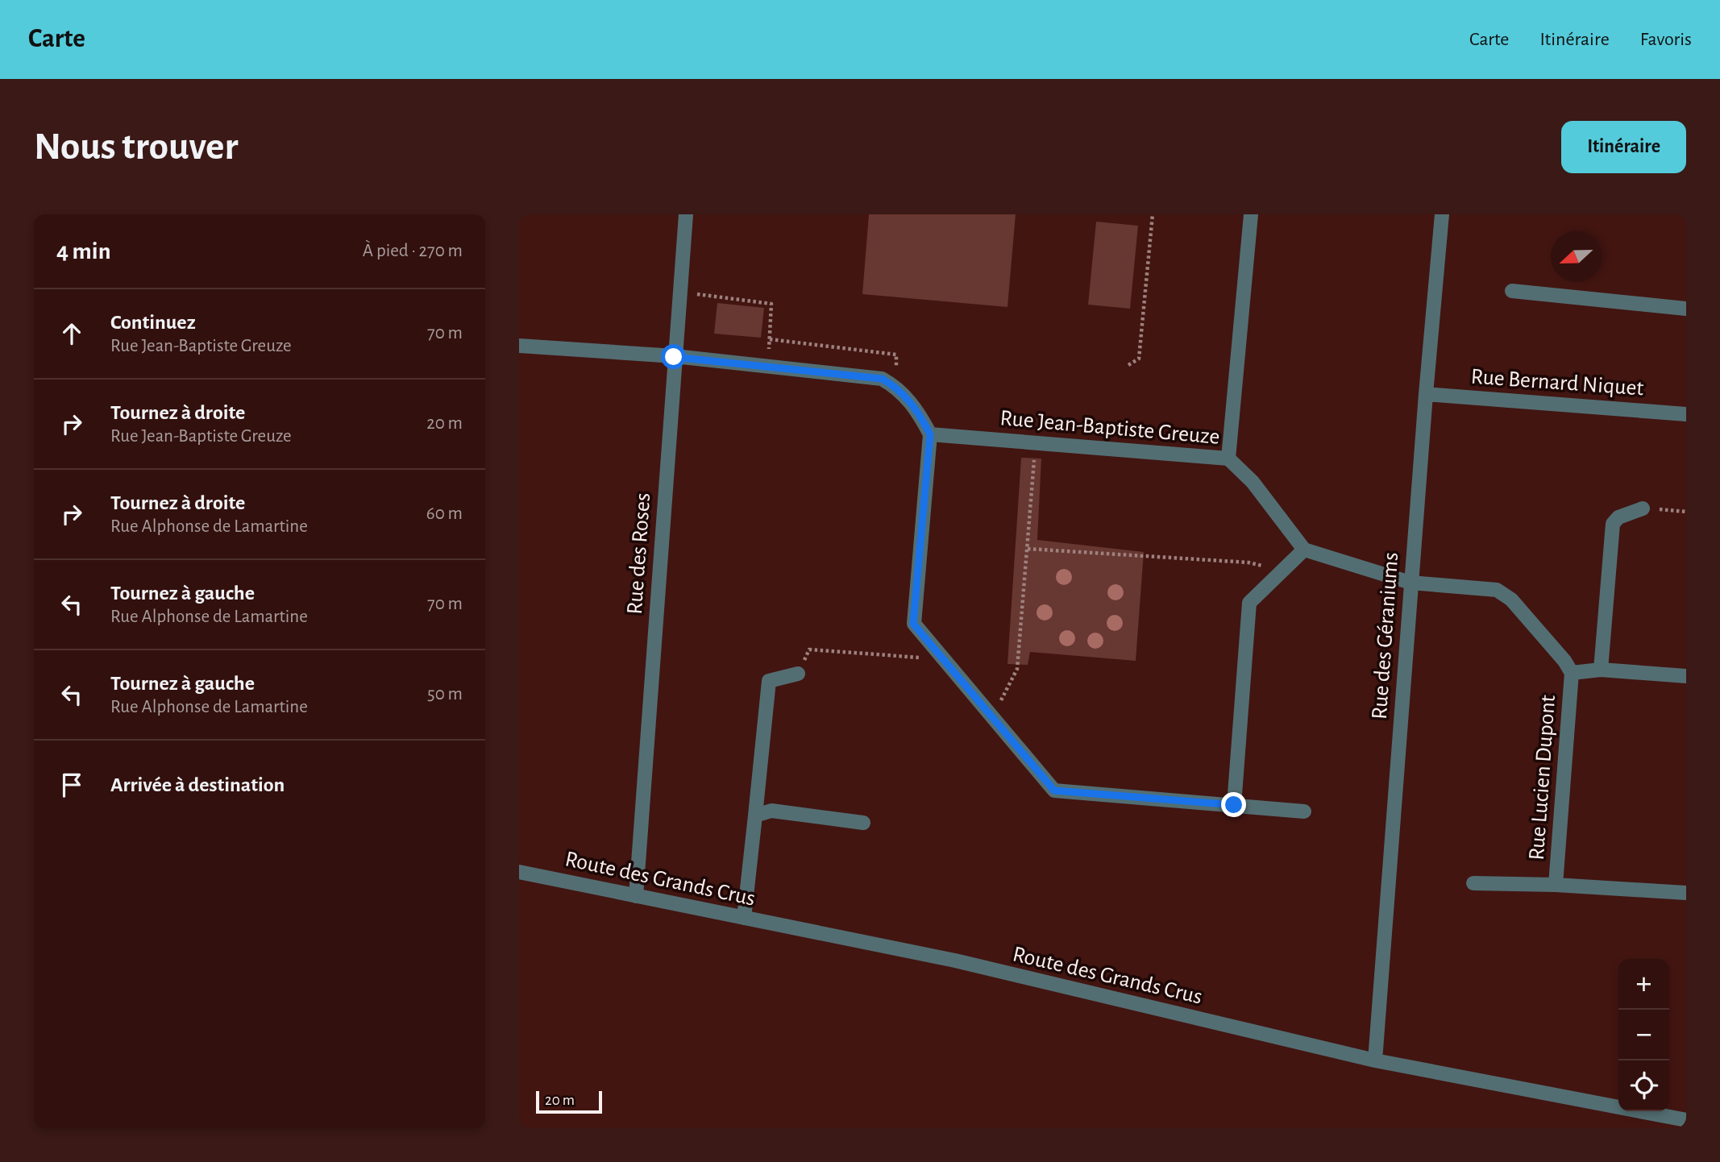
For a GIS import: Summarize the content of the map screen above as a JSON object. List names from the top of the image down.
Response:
{
  "streets": {
    "street": [
      "Rue Bernard Niquet",
      "Rue Jean-Baptiste Greuze",
      "Rue des Roses",
      "Rue des Géraniums",
      "Rue Lucien Dupont",
      "Route des Grands Crus"
    ]
  },
  "crossings": [
    ["Rue Bernard Niquet", "Rue des Géraniums"],
    ["Rue des Roses", "Route des Grands Crus"],
    ["Rue des Géraniums", "Route des Grands Crus"]
  ],
  "scale_bar": "20 m",
  "north": "left",
  "page": {
    "header": "Carte",
    "nav": ["Carte", "Itinéraire", "Favoris"],
    "buttons": "Itinéraire",
    "title": "Nous trouver",
    "heading": ["4 min", "À pied · 270 m"],
    "list": [
      ["Continuez", "Rue Jean-Baptiste Greuze", "70 m"],
      ["Tournez à droite", "Rue Jean-Baptiste Greuze", "20 m"],
      ["Tournez à droite", "Rue Alphonse de Lamartine", "60 m"],
      ["Tournez à gauche", "Rue Alphonse de Lamartine", "70 m"],
      ["Tournez à gauche", "Rue Alphonse de Lamartine", "50 m"],
      "Arrivée à destination"
    ],
    "map_buttons": ["+", "−"],
    "scale": "20 m"
  }
}
